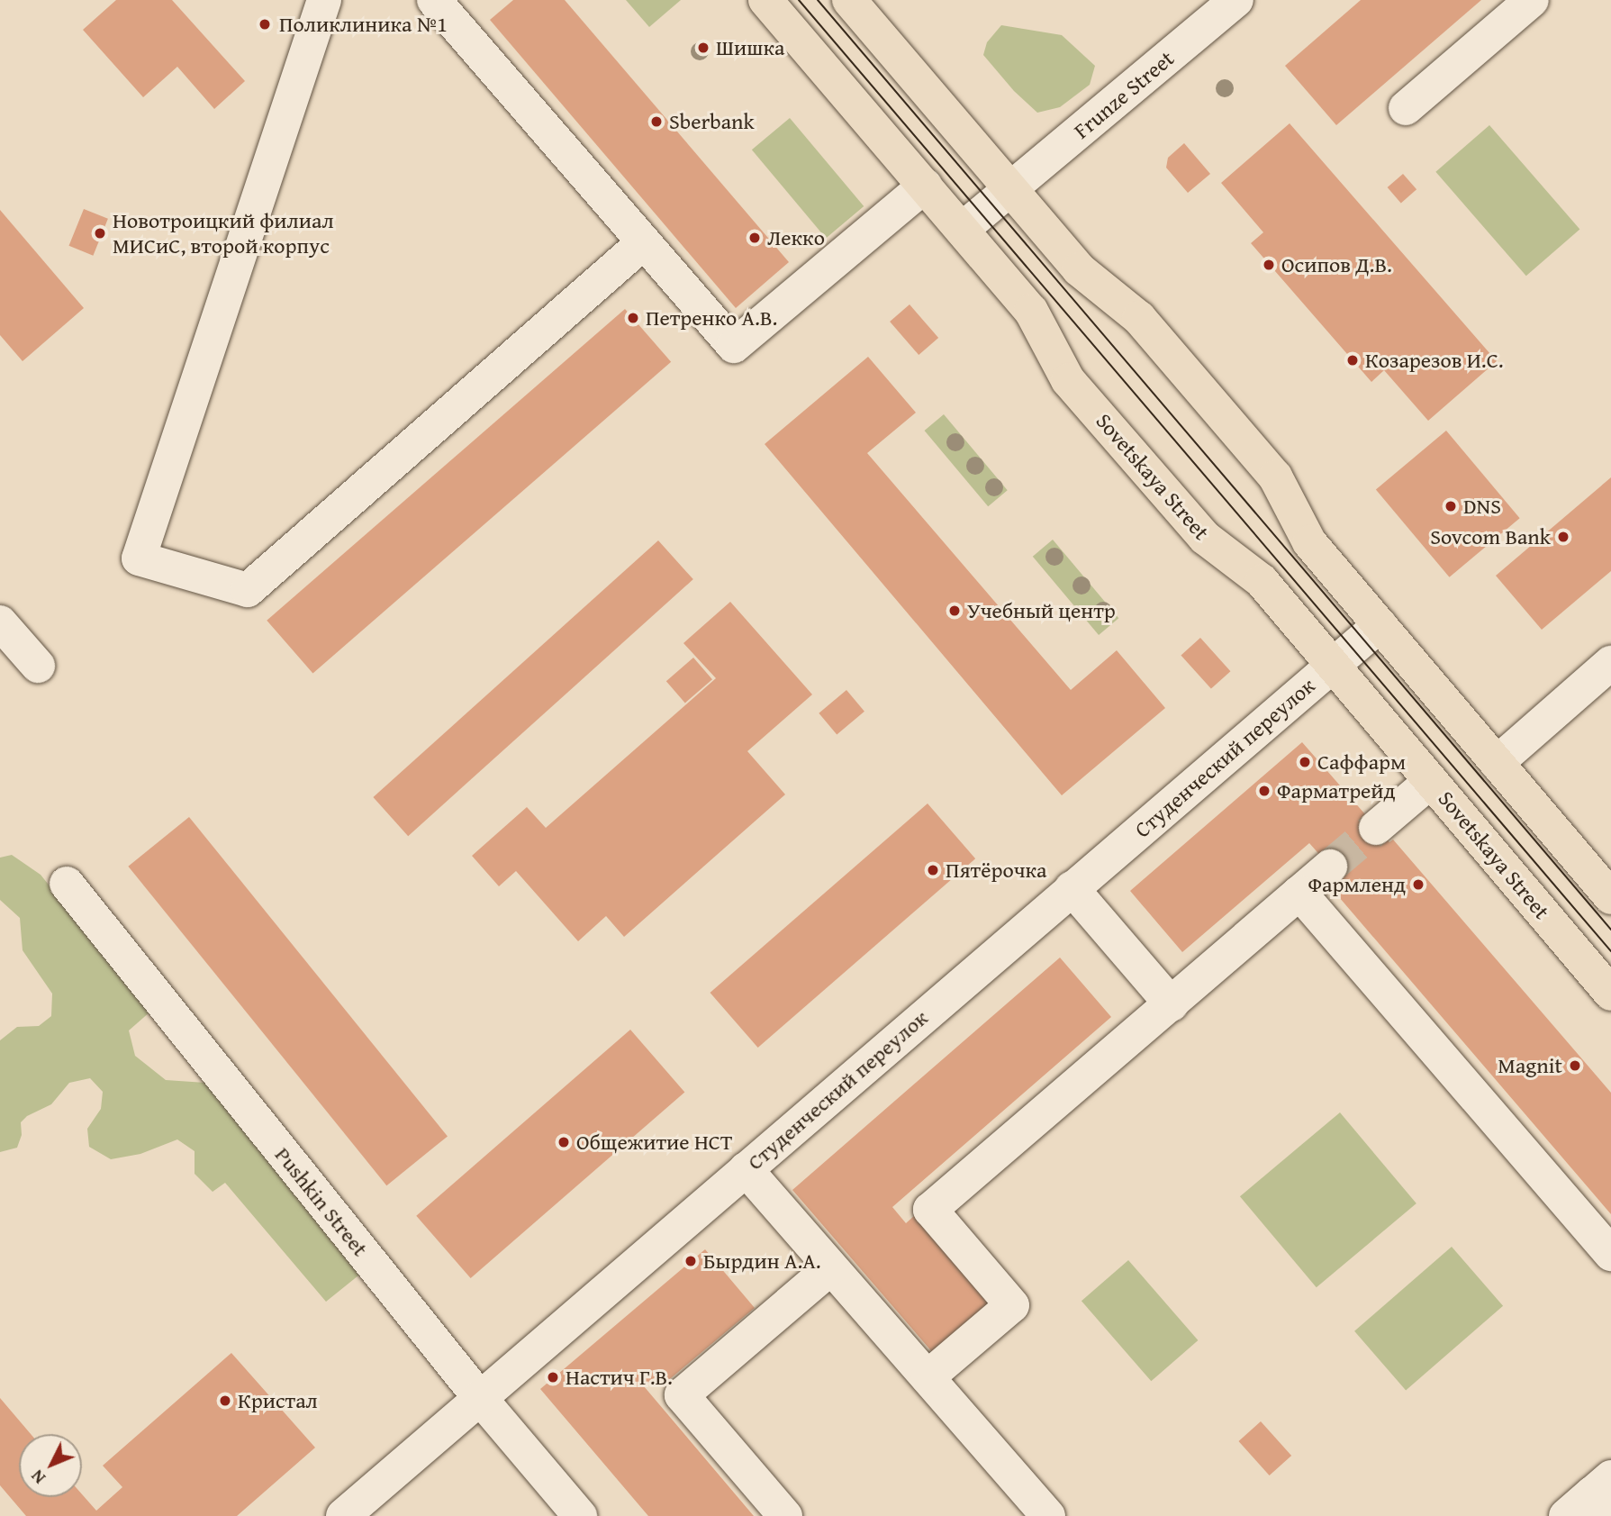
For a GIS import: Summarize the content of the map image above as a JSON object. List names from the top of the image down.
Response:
{
  "streets": {
    "main road": ["Sovetskaya Street"],
    "street": ["Frunze Street", "Студенческий переулок", "Pushkin Street"]
  },
  "crossings": [
    ["Frunze Street", "Sovetskaya Street"],
    ["Sovetskaya Street", "Студенческий переулок"],
    ["Студенческий переулок", "Pushkin Street"]
  ],
  "places": [
    "Поликлиника №1",
    "Шишка",
    "Sberbank",
    "Новотроицкий филиал МИСиС, второй корпус",
    "Лекко",
    "Осипов Д.В.",
    "Петренко А.В.",
    "Козарезов И.С.",
    "DNS",
    "Sovcom Bank",
    "Учебный центр",
    "Саффарм",
    "Фарматрейд",
    "Пятёрочка",
    "Фармленд",
    "Magnit",
    "Общежитие НСТ",
    "Бырдин А.А.",
    "Настич Г.В.",
    "Кристал"
  ],
  "north": "bottom left"
}
